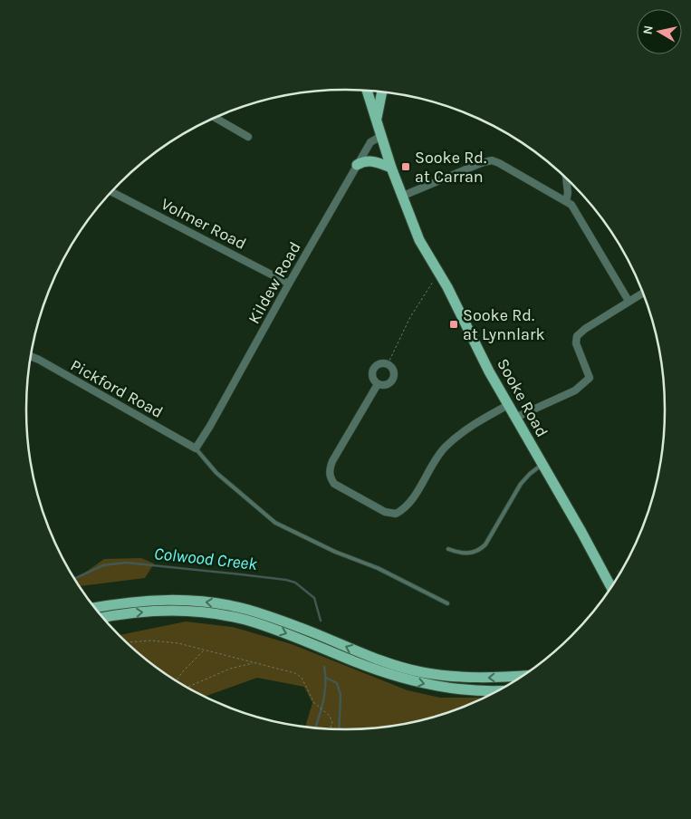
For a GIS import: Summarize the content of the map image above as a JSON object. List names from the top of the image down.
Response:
{
  "streets": {
    "main road": ["Sooke Road"],
    "street": ["Volmer Road", "Kildew Road", "Pickford Road"]
  },
  "crossings": [
    ["Volmer Road", "Kildew Road"],
    ["Kildew Road", "Pickford Road"],
    ["Kildew Road", "Sooke Road"]
  ],
  "water": ["Colwood Creek"],
  "places": {
    "transit": ["Sooke Rd. at Carran", "Sooke Rd. at Lynnlark"]
  },
  "north": "left"
}
